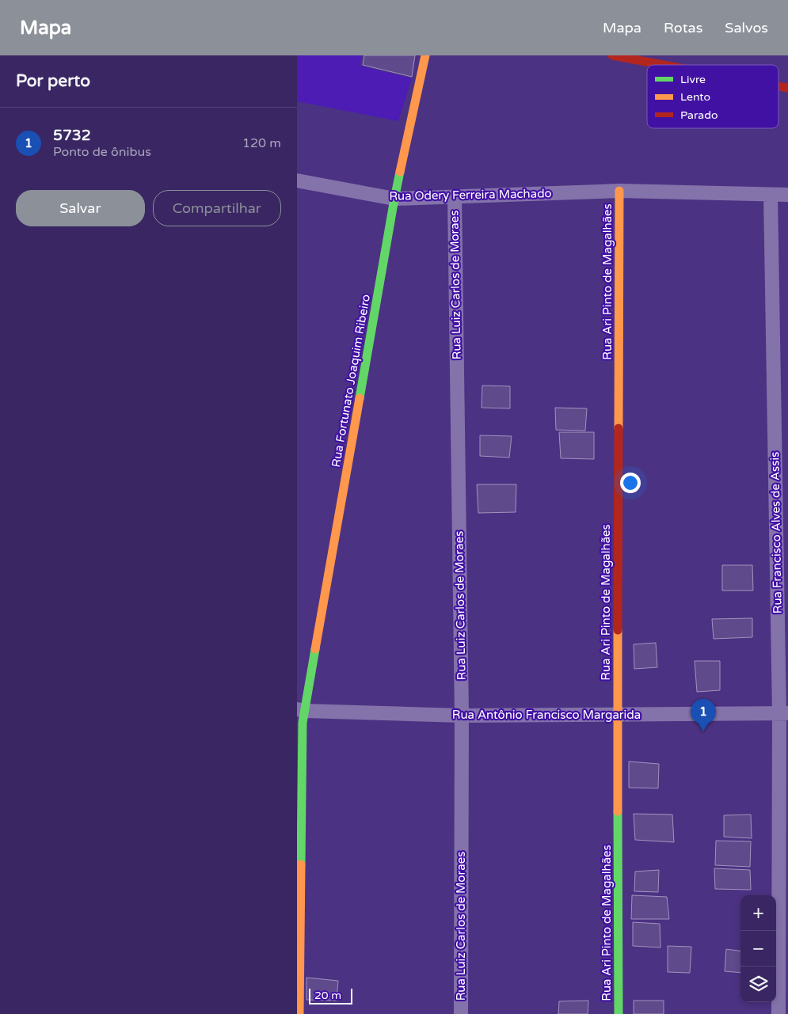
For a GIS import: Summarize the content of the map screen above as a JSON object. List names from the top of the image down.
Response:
{
  "streets": {
    "street": [
      "Rua Odery Ferreira Machado",
      "Rua Ari Pinto de Magalhães",
      "Rua Luiz Carlos de Moraes",
      "Rua Fortunato Joaquim Ribeiro",
      "Rua Francisco Alves de Assis",
      "Rua Antônio Francisco Margarida"
    ]
  },
  "crossings": [
    ["Rua Odery Ferreira Machado", "Rua Ari Pinto de Magalhães"],
    ["Rua Odery Ferreira Machado", "Rua Luiz Carlos de Moraes"],
    ["Rua Odery Ferreira Machado", "Rua Fortunato Joaquim Ribeiro"],
    ["Rua Odery Ferreira Machado", "Rua Francisco Alves de Assis"],
    ["Rua Ari Pinto de Magalhães", "Rua Antônio Francisco Margarida"],
    ["Rua Luiz Carlos de Moraes", "Rua Antônio Francisco Margarida"],
    ["Rua Fortunato Joaquim Ribeiro", "Rua Antônio Francisco Margarida"],
    ["Rua Francisco Alves de Assis", "Rua Antônio Francisco Margarida"]
  ],
  "legend": ["Livre", "Lento", "Parado"],
  "scale_bar": "20 m",
  "page": {
    "header": "Mapa",
    "nav": ["Mapa", "Rotas", "Salvos"],
    "heading": "Por perto",
    "list": [
      {
        "mark": "1",
        "name": "5732",
        "note": "Ponto de ônibus",
        "value": "120 m"
      }
    ],
    "buttons": ["Salvar", "Compartilhar"],
    "pins": "1",
    "map_buttons": ["+", "−"],
    "scale": "20 m"
  }
}
